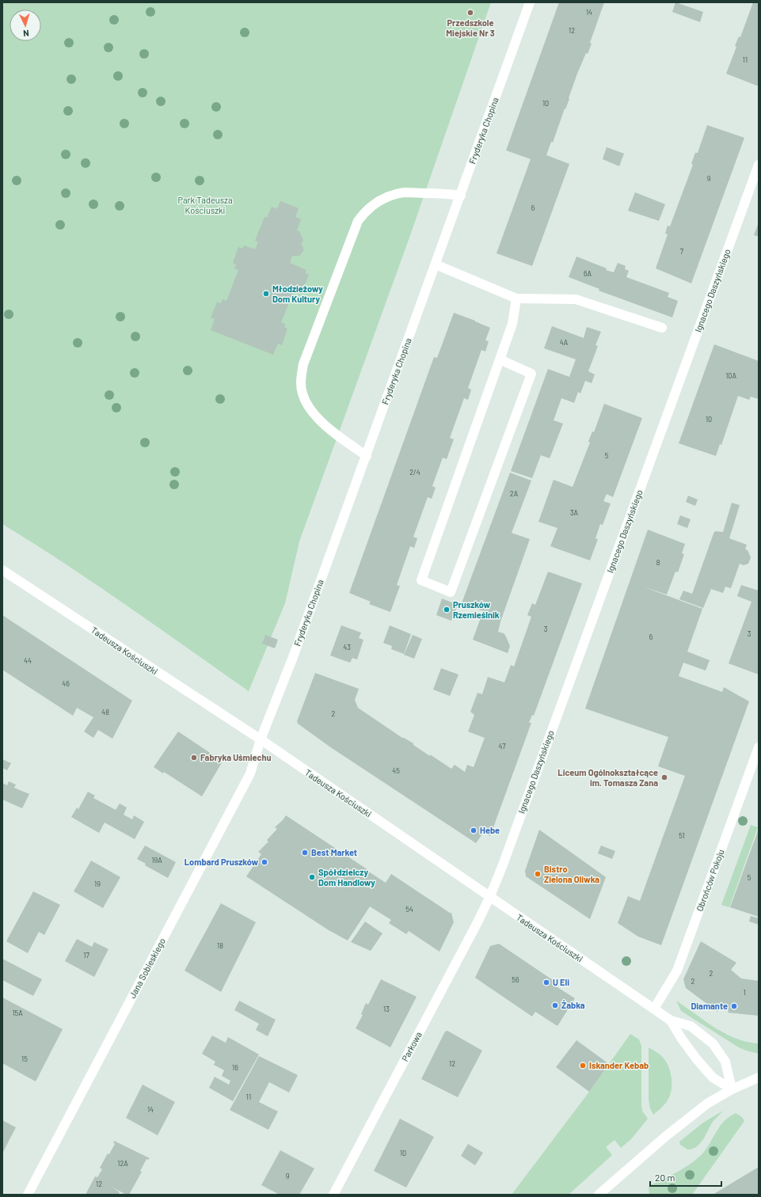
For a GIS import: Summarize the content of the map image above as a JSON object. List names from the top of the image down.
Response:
{
  "streets": {
    "street": [
      "Fryderyka Chopina",
      "Ignacego Daszyńskiego",
      "Tadeusza Kościuszki",
      "Obrońców Pokoju",
      "Jana Sobieskiego",
      "Parkowa"
    ]
  },
  "crossings": [
    ["Fryderyka Chopina", "Tadeusza Kościuszki"],
    ["Fryderyka Chopina", "Jana Sobieskiego"],
    ["Ignacego Daszyńskiego", "Tadeusza Kościuszki"],
    ["Ignacego Daszyńskiego", "Parkowa"],
    ["Tadeusza Kościuszki", "Obrońców Pokoju"],
    ["Tadeusza Kościuszki", "Jana Sobieskiego"],
    ["Tadeusza Kościuszki", "Parkowa"]
  ],
  "parks": ["Park Tadeusza Kościuszki"],
  "places": [
    "Przedszkole Miejskie Nr 3",
    "Młodzieżowy Dom Kultury",
    "Pruszków Rzemieślnik",
    "Fabryka Uśmiechu",
    "Liceum Ogólnokształcące im. Tomasza Zana",
    "Hebe",
    "Best Market",
    "Lombard Pruszków",
    "Bistro Zielona Oliwka",
    "Spółdzielczy Dom Handlowy",
    "U Eli",
    "Żabka",
    "Diamante",
    "Iskander Kebab"
  ],
  "house_numbers": [
    "14",
    "12",
    "11",
    "10",
    "9",
    "6",
    "7",
    "6A",
    "4A",
    "10A",
    "10",
    "5",
    "2/4",
    "2A",
    "3A",
    "8",
    "3",
    "3",
    "6",
    "43",
    "44",
    "46",
    "48",
    "2",
    "47",
    "45",
    "51",
    "19A",
    "5",
    "19",
    "54",
    "18",
    "17",
    "2",
    "56",
    "2",
    "1",
    "13",
    "15A",
    "15",
    "12",
    "16",
    "11",
    "14",
    "10",
    "12A",
    "9",
    "12"
  ],
  "scale_bar": "20 m",
  "north": "bottom"
}
